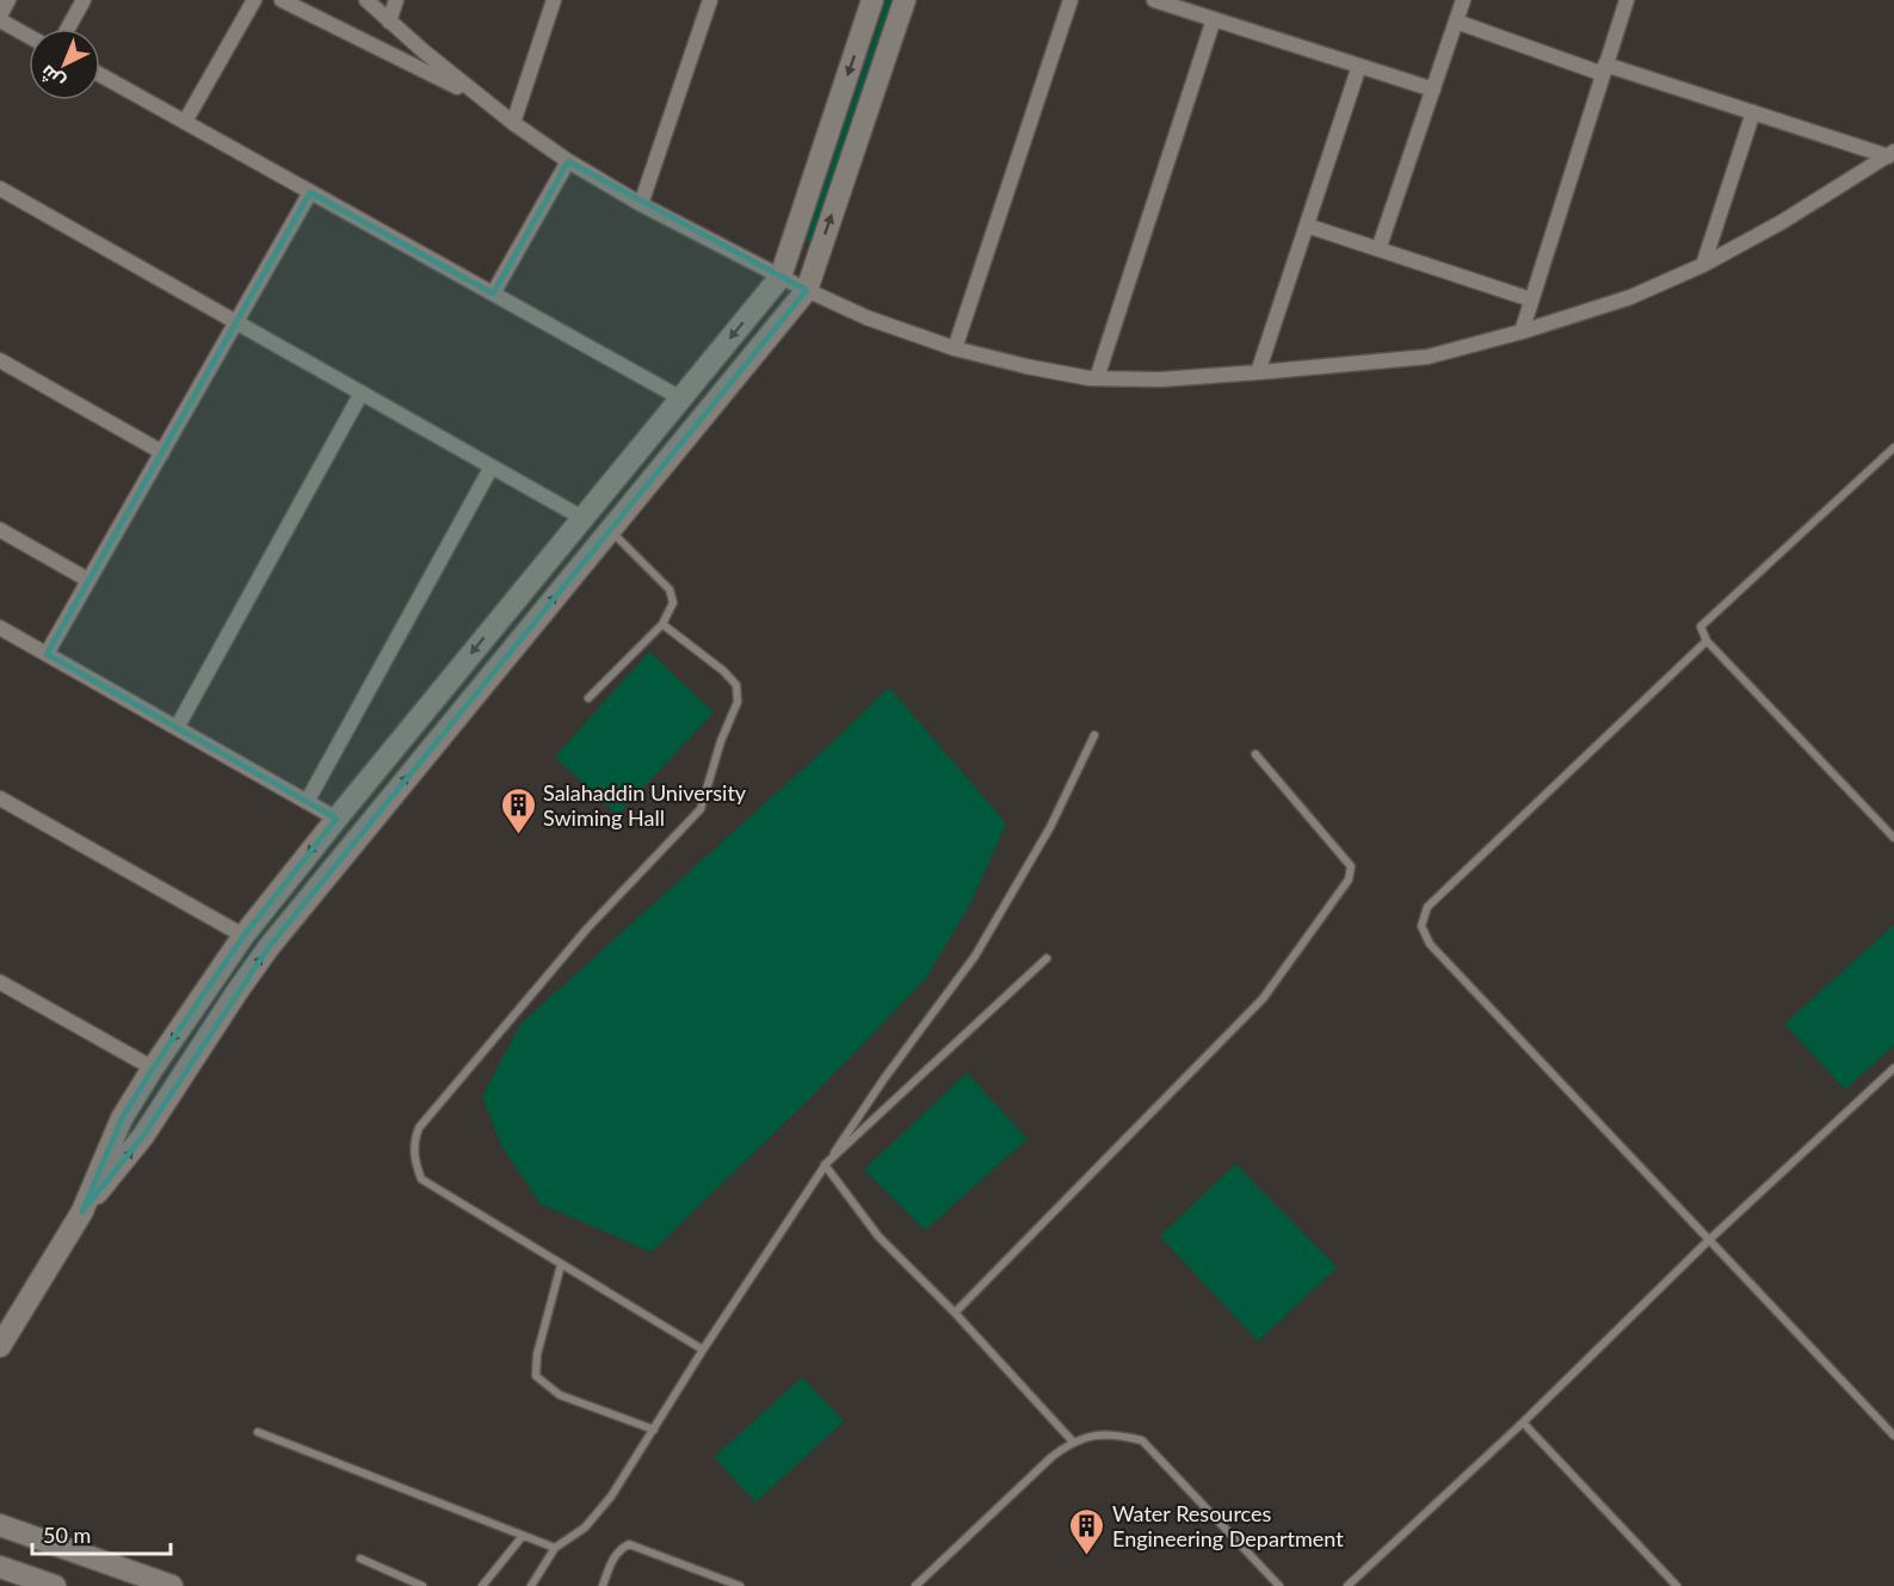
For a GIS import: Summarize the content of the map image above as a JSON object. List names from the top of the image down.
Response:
{
  "places": {
    "building": ["Salahaddin University Swiming Hall", "Water Resources Engineering Department"]
  },
  "scale_bar": "50 m",
  "north": "bottom left"
}
